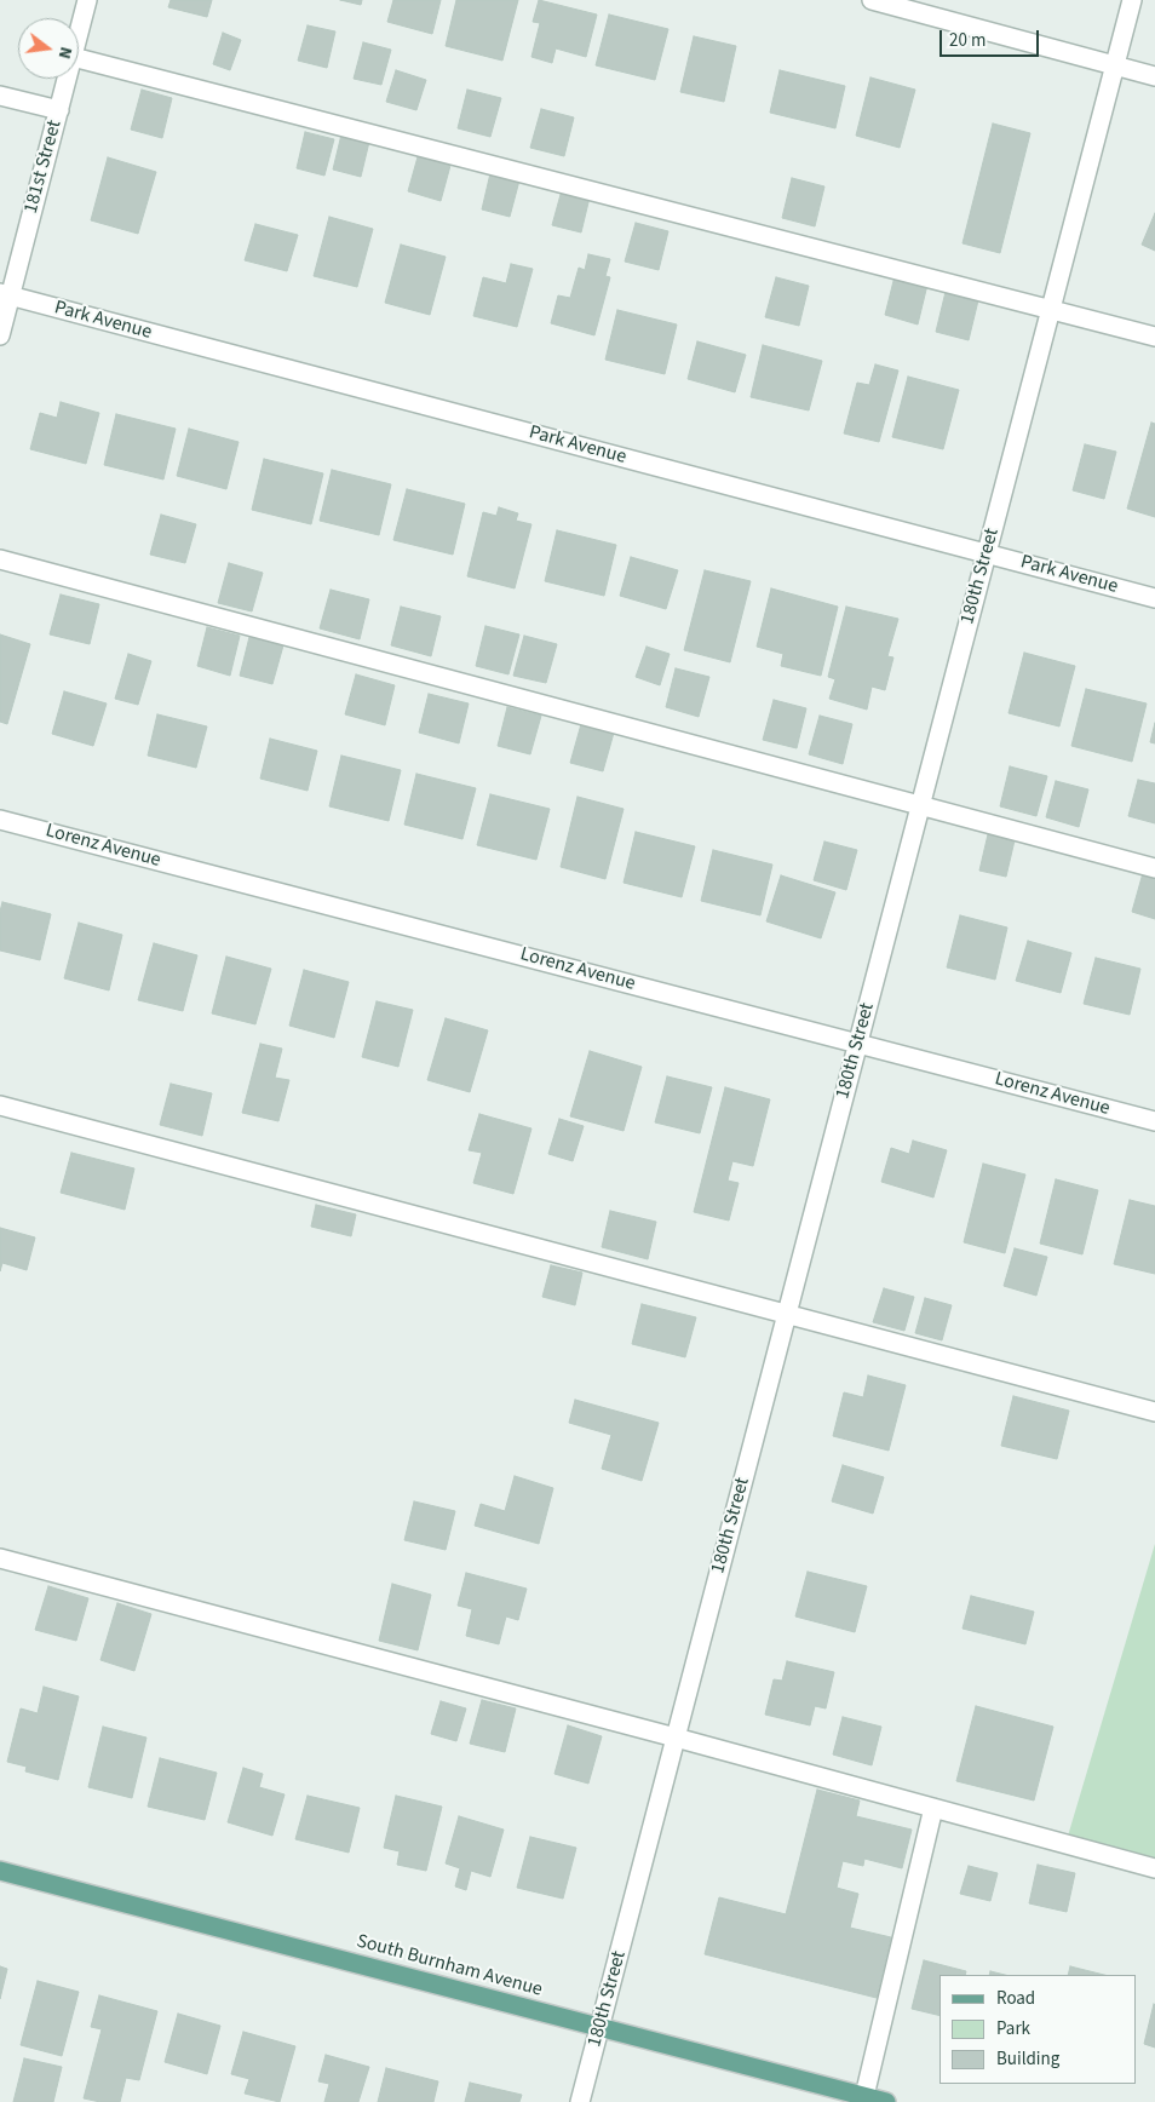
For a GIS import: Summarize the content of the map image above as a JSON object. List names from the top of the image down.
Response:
{
  "streets": {
    "main road": ["South Burnham Avenue"],
    "street": [
      "181st Street",
      "Park Avenue",
      "180th Street",
      "Lorenz Avenue"
    ]
  },
  "crossings": [
    ["181st Street", "Park Avenue"],
    ["Park Avenue", "180th Street"],
    ["180th Street", "Lorenz Avenue"],
    ["180th Street", "South Burnham Avenue"]
  ],
  "legend": ["Road", "Park", "Building"],
  "scale_bar": "20 m",
  "north": "right"
}
